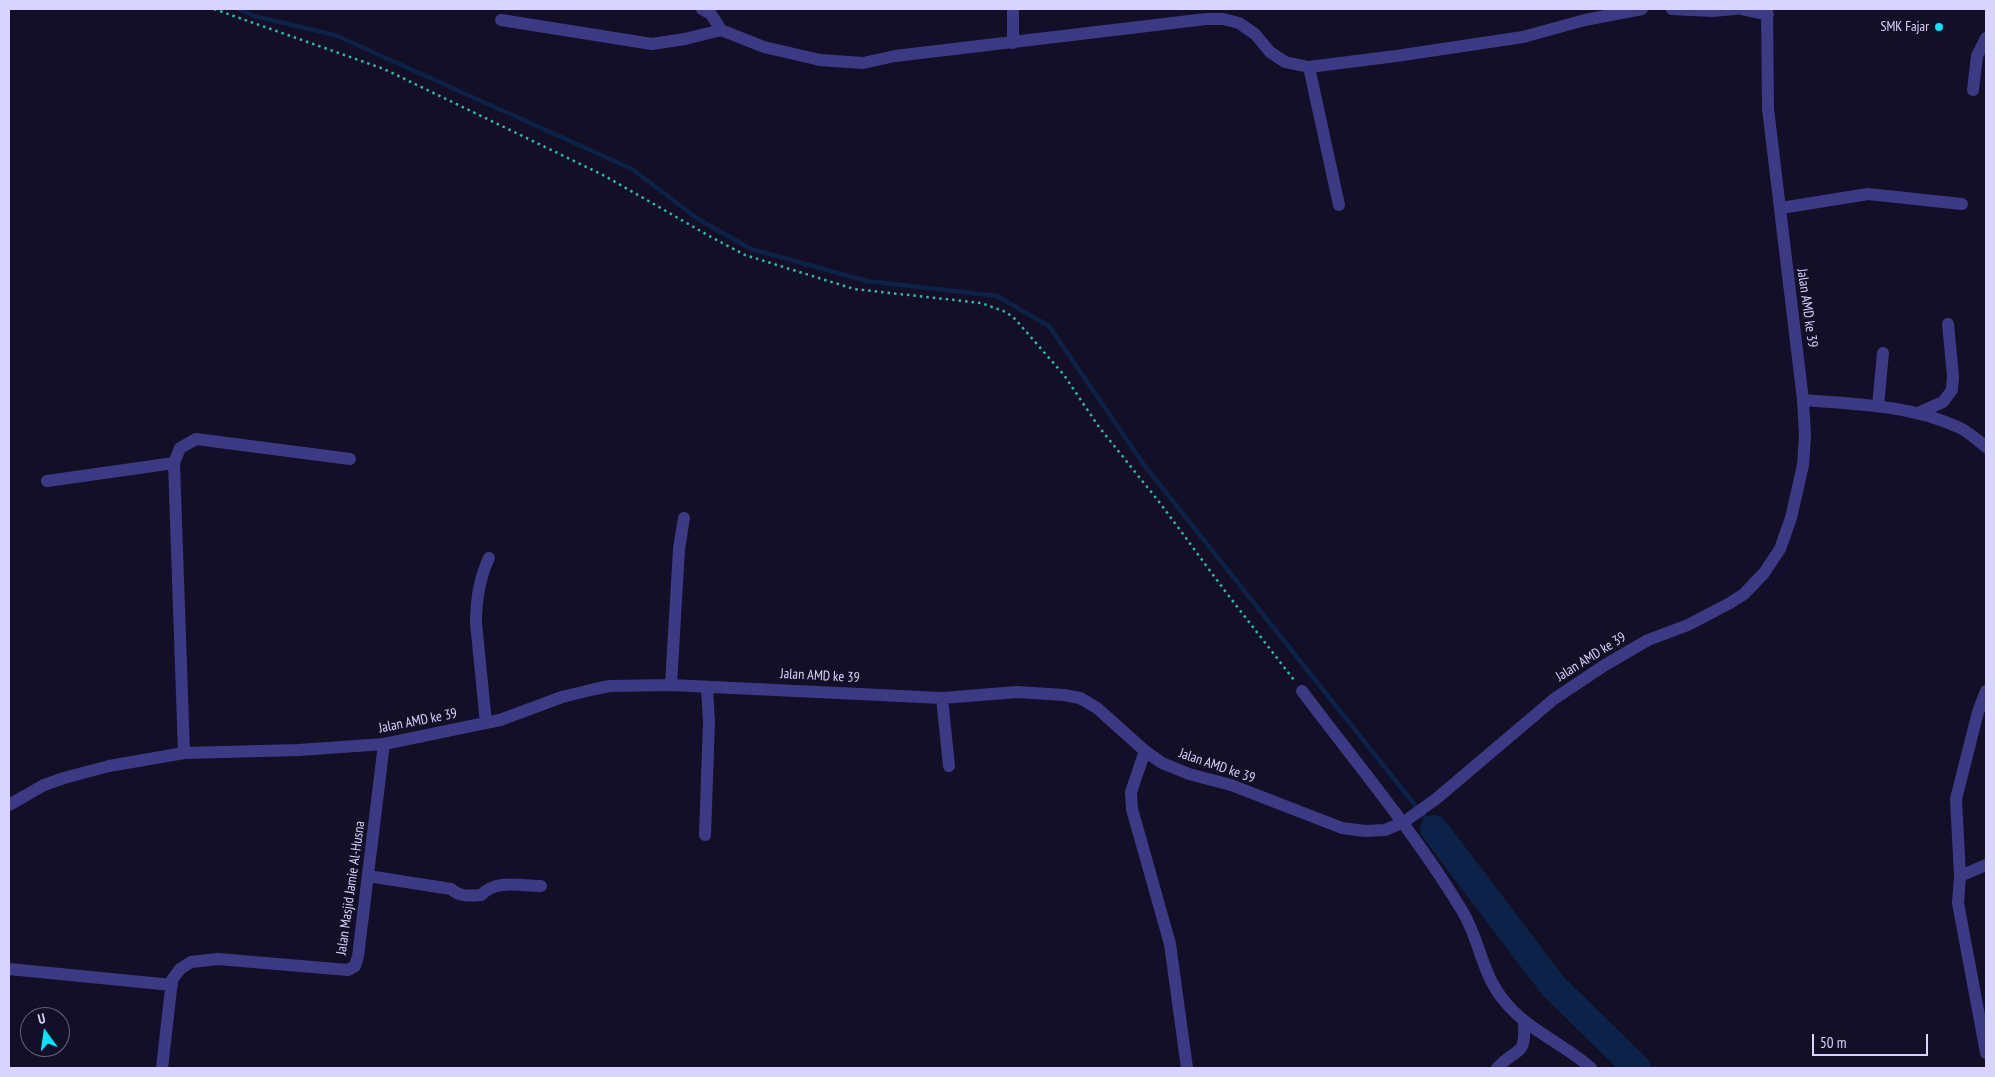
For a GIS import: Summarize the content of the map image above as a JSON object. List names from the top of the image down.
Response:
{
  "streets": {
    "street": ["Jalan AMD ke 39", "Jalan Masjid Jamie Al-Husna"]
  },
  "crossings": [
    ["Jalan AMD ke 39", "Jalan Masjid Jamie Al-Husna"]
  ],
  "places": ["SMK Fajar"],
  "scale_bar": "50 m",
  "north": "top"
}
